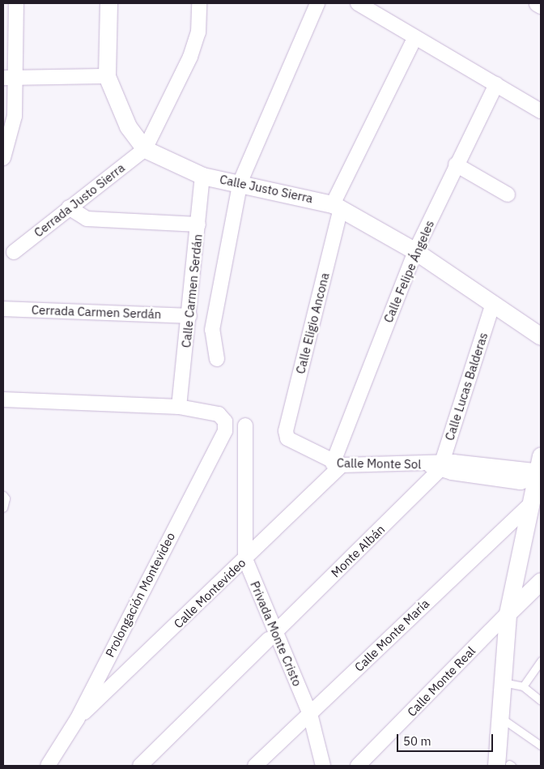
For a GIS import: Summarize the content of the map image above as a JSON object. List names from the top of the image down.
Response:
{
  "streets": {
    "street": [
      "Calle Justo Sierra",
      "Cerrada Justo Sierra",
      "Calle Felipe Ángeles",
      "Calle Carmen Serdán",
      "Cerrada Carmen Serdán",
      "Calle Eligio Ancona",
      "Calle Lucas Balderas",
      "Calle Monte Sol",
      "Monte Albán",
      "Calle Montevideo",
      "Prolongación Montevideo",
      "Privada Monte Cristo",
      "Calle Monte María",
      "Calle Monte Real"
    ]
  },
  "crossings": [
    ["Calle Justo Sierra", "Cerrada Justo Sierra"],
    ["Calle Justo Sierra", "Calle Felipe Ángeles"],
    ["Calle Justo Sierra", "Calle Carmen Serdán"],
    ["Calle Justo Sierra", "Calle Eligio Ancona"],
    ["Calle Justo Sierra", "Calle Lucas Balderas"],
    ["Calle Felipe Ángeles", "Calle Monte Sol"],
    ["Calle Felipe Ángeles", "Calle Montevideo"],
    ["Calle Carmen Serdán", "Cerrada Carmen Serdán"],
    ["Calle Carmen Serdán", "Prolongación Montevideo"],
    ["Calle Eligio Ancona", "Calle Monte Sol"],
    ["Calle Lucas Balderas", "Calle Monte Sol"],
    ["Calle Lucas Balderas", "Monte Albán"],
    ["Calle Monte Sol", "Monte Albán"],
    ["Calle Monte Sol", "Calle Montevideo"],
    ["Monte Albán", "Privada Monte Cristo"],
    ["Calle Montevideo", "Prolongación Montevideo"],
    ["Calle Montevideo", "Privada Monte Cristo"],
    ["Privada Monte Cristo", "Calle Monte María"]
  ],
  "scale_bar": "50 m"
}
